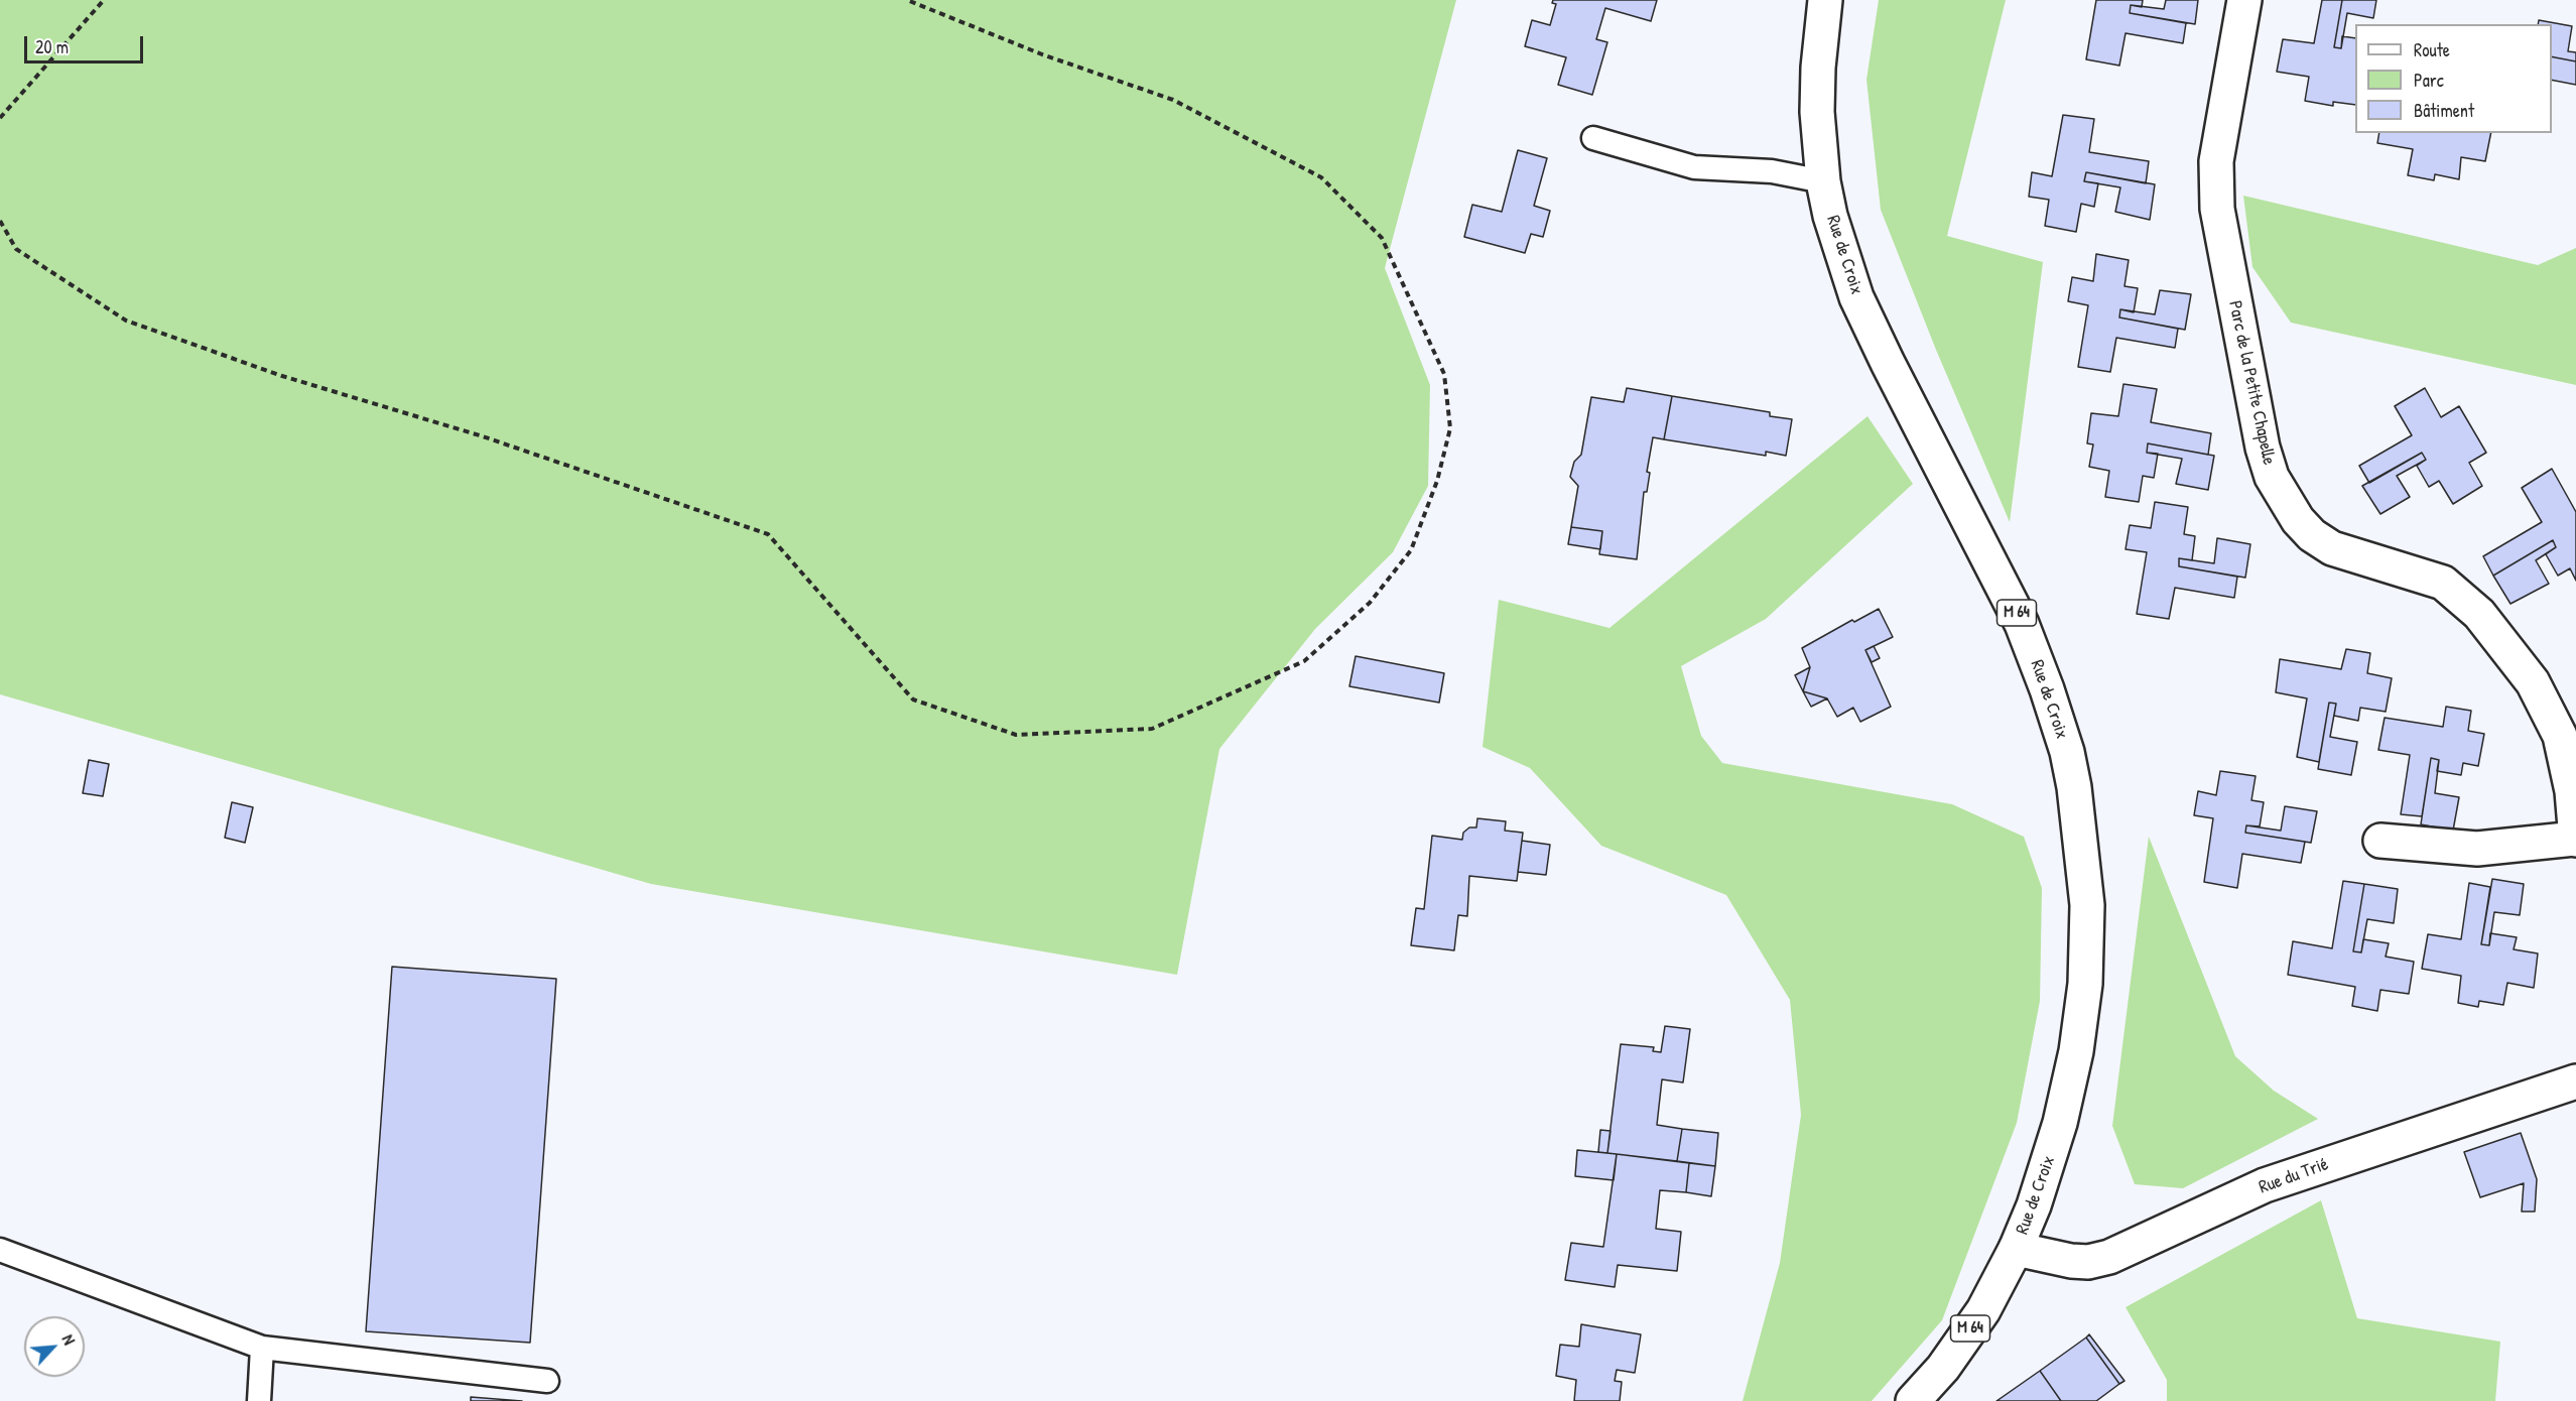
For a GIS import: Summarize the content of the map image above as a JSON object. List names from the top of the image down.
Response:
{
  "streets": {
    "street": [
      "Rue de Croix",
      "Parc de la Petite Chapelle",
      "M 64",
      "Rue du Trié"
    ]
  },
  "crossings": [
    ["Rue de Croix", "Rue du Trié"]
  ],
  "legend": ["Route", "Parc", "Bâtiment"],
  "scale_bar": "20 m",
  "north": "top right"
}
